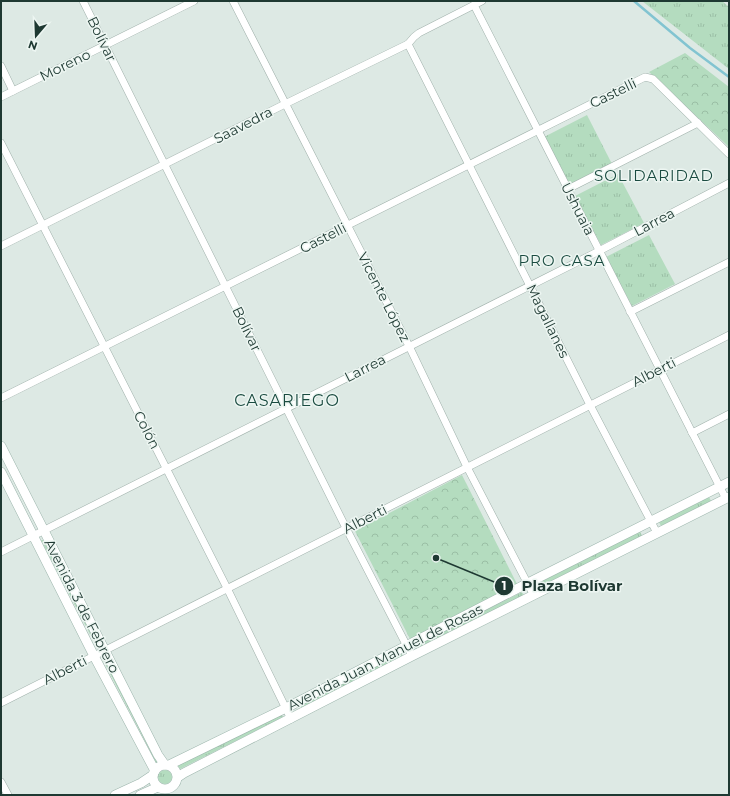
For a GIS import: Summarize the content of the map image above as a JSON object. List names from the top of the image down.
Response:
{
  "streets": {
    "street": [
      "Bolívar",
      "Moreno",
      "Castelli",
      "Saavedra",
      "Ushuaia",
      "Larrea",
      "Vicente López",
      "Magallanes",
      "Alberti",
      "Colón",
      "Avenida 3 de Febrero",
      "Avenida Juan Manuel de Rosas"
    ]
  },
  "crossings": [
    ["Bolívar", "Moreno"],
    ["Bolívar", "Castelli"],
    ["Bolívar", "Saavedra"],
    ["Bolívar", "Larrea"],
    ["Bolívar", "Alberti"],
    ["Bolívar", "Avenida Juan Manuel de Rosas"],
    ["Castelli", "Ushuaia"],
    ["Castelli", "Vicente López"],
    ["Castelli", "Magallanes"],
    ["Castelli", "Colón"],
    ["Saavedra", "Ushuaia"],
    ["Saavedra", "Vicente López"],
    ["Saavedra", "Magallanes"],
    ["Saavedra", "Colón"],
    ["Ushuaia", "Larrea"],
    ["Ushuaia", "Alberti"],
    ["Ushuaia", "Avenida Juan Manuel de Rosas"],
    ["Larrea", "Vicente López"],
    ["Larrea", "Magallanes"],
    ["Larrea", "Colón"],
    ["Larrea", "Avenida 3 de Febrero"],
    ["Vicente López", "Alberti"],
    ["Vicente López", "Avenida Juan Manuel de Rosas"],
    ["Magallanes", "Alberti"],
    ["Magallanes", "Avenida Juan Manuel de Rosas"],
    ["Alberti", "Colón"],
    ["Alberti", "Avenida 3 de Febrero"],
    ["Colón", "Avenida Juan Manuel de Rosas"],
    ["Avenida 3 de Febrero", "Avenida Juan Manuel de Rosas"]
  ],
  "districts": ["SOLIDARIDAD", "PRO CASA", "CASARIEGO"],
  "places": ["Plaza Bolívar"],
  "north": "bottom"
}
